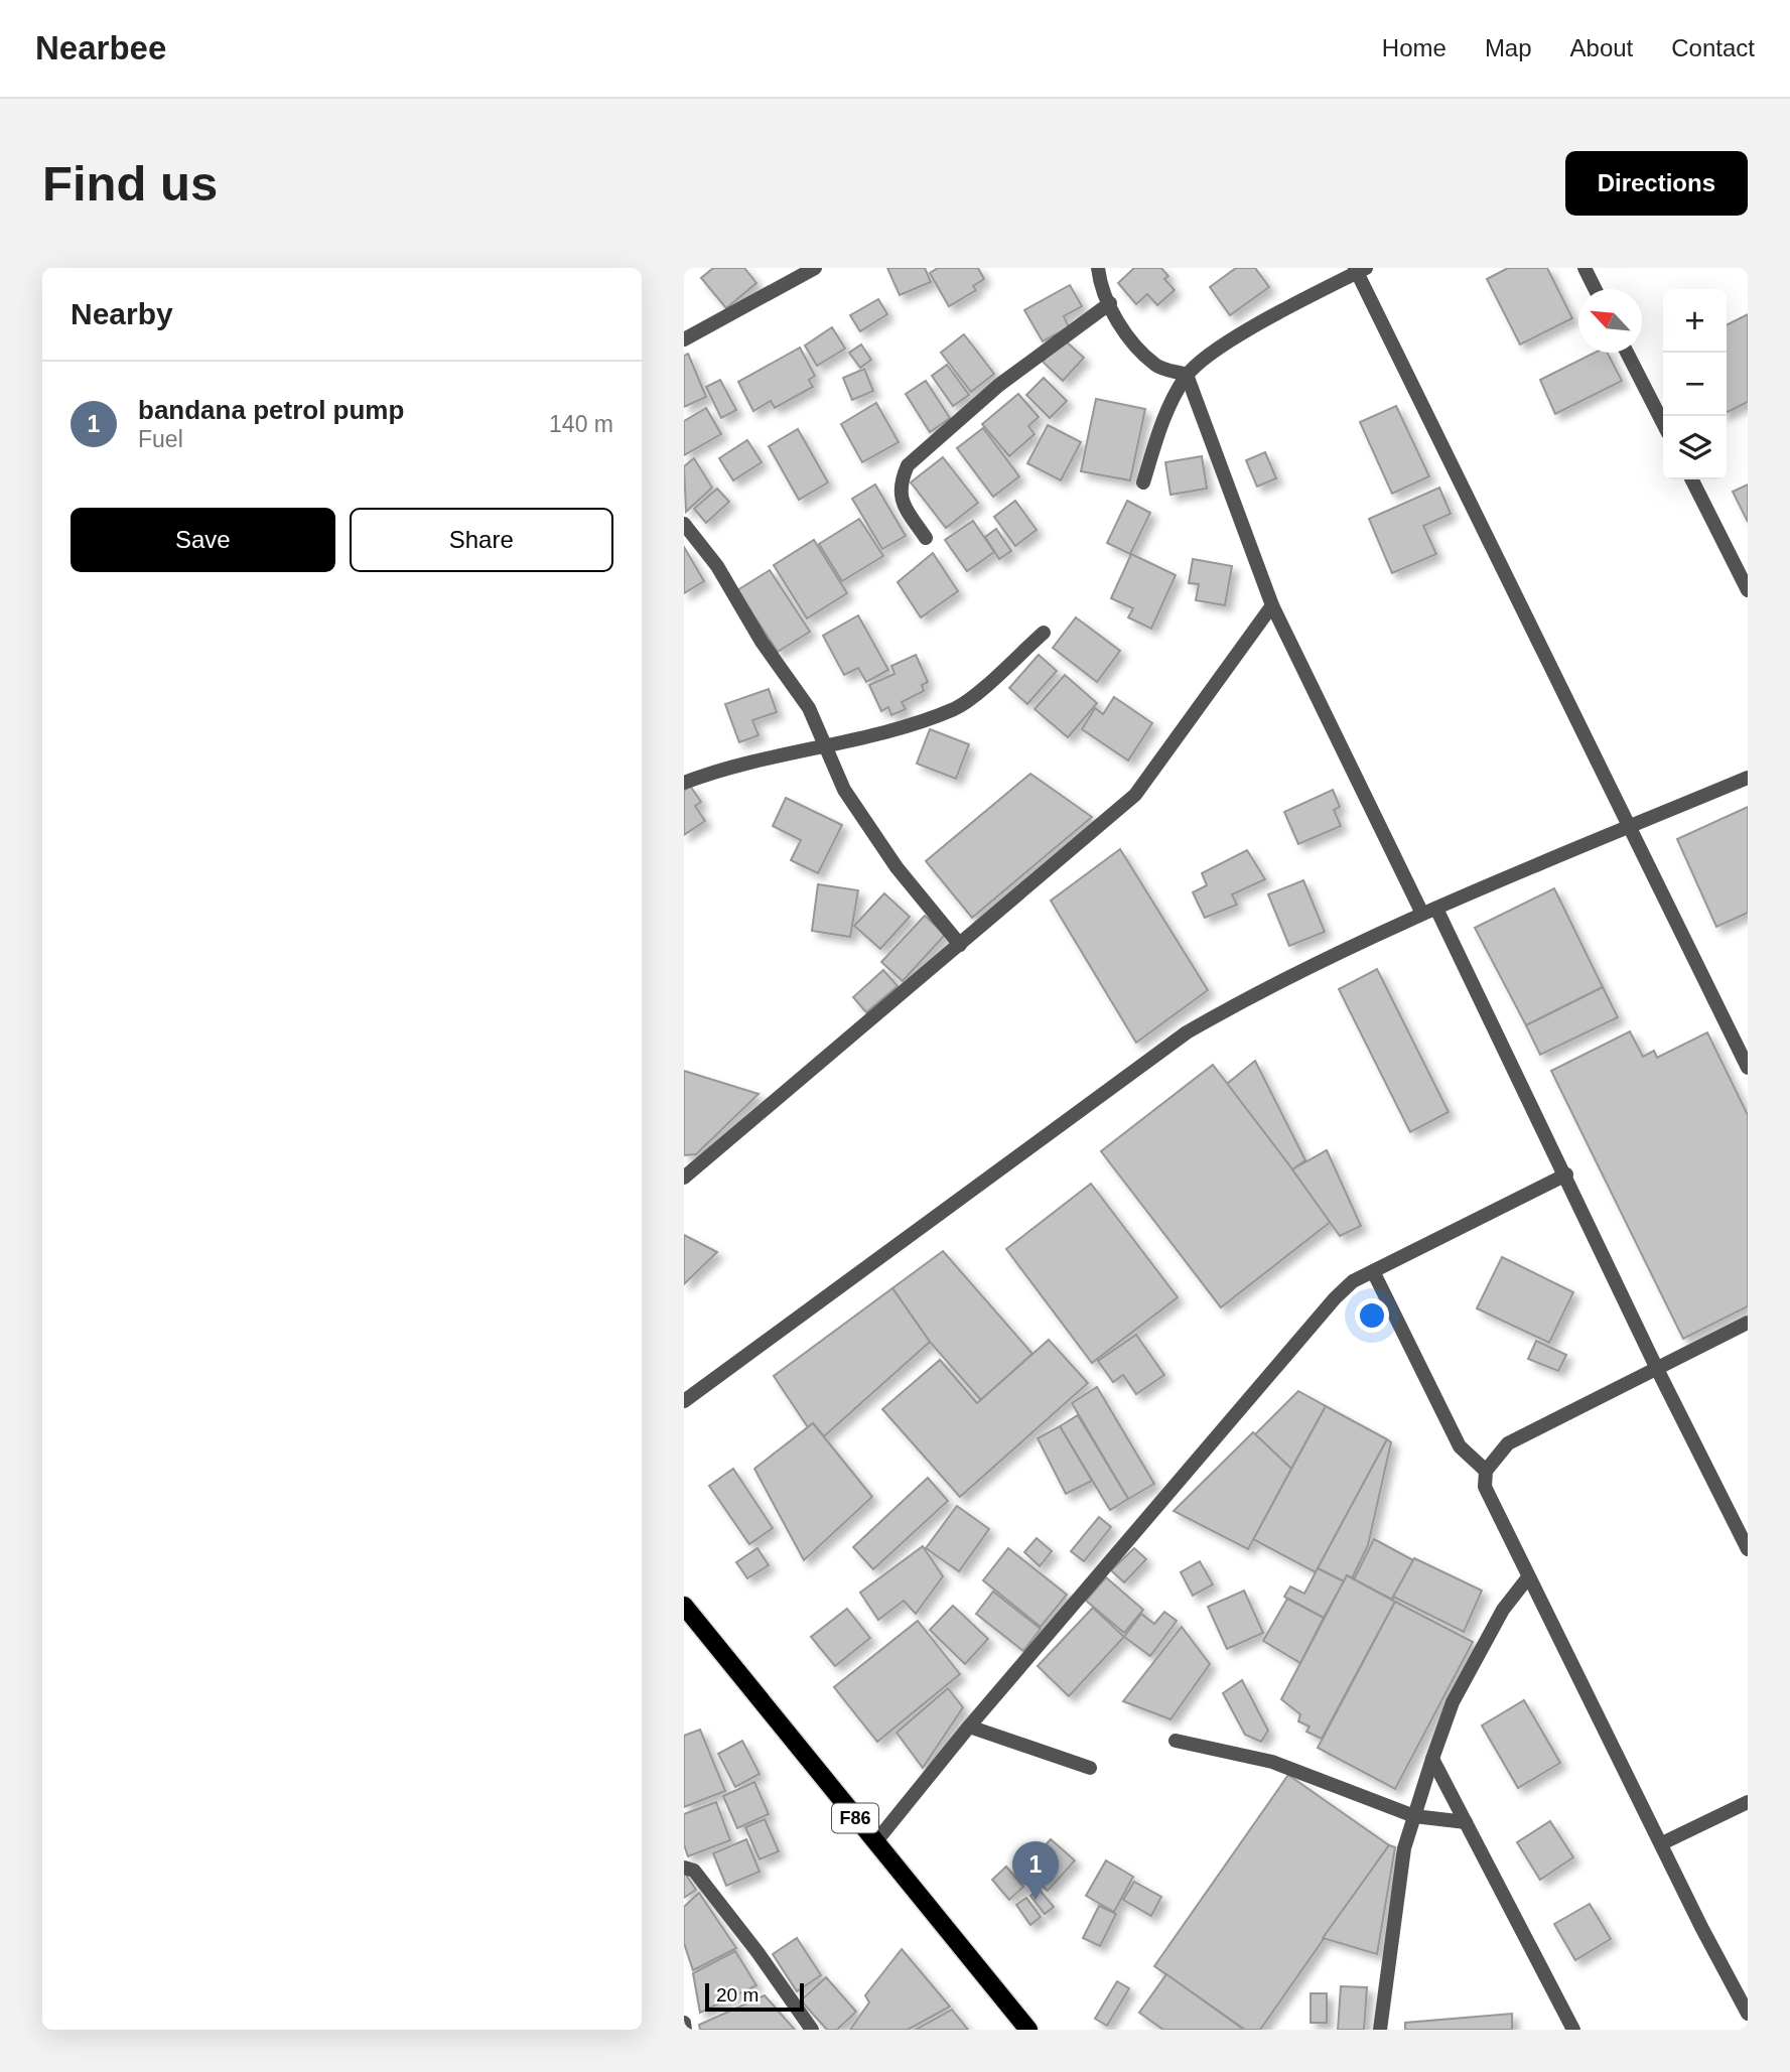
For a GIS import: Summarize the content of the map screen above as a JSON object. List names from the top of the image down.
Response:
{
  "streets": {
    "main road": ["F86"]
  },
  "scale_bar": "20 m",
  "north": "top left",
  "page": {
    "header": "Nearbee",
    "nav": [
      "Home",
      "Map",
      "About",
      "Contact"
    ],
    "buttons": [
      "Directions",
      ["Save", "Share"]
    ],
    "title": "Find us",
    "heading": "Nearby",
    "map_buttons": ["+", "−"],
    "list": [
      {
        "mark": "1",
        "name": "bandana petrol pump",
        "note": "Fuel",
        "value": "140 m"
      }
    ],
    "pins": "1",
    "scale": "20 m"
  }
}
